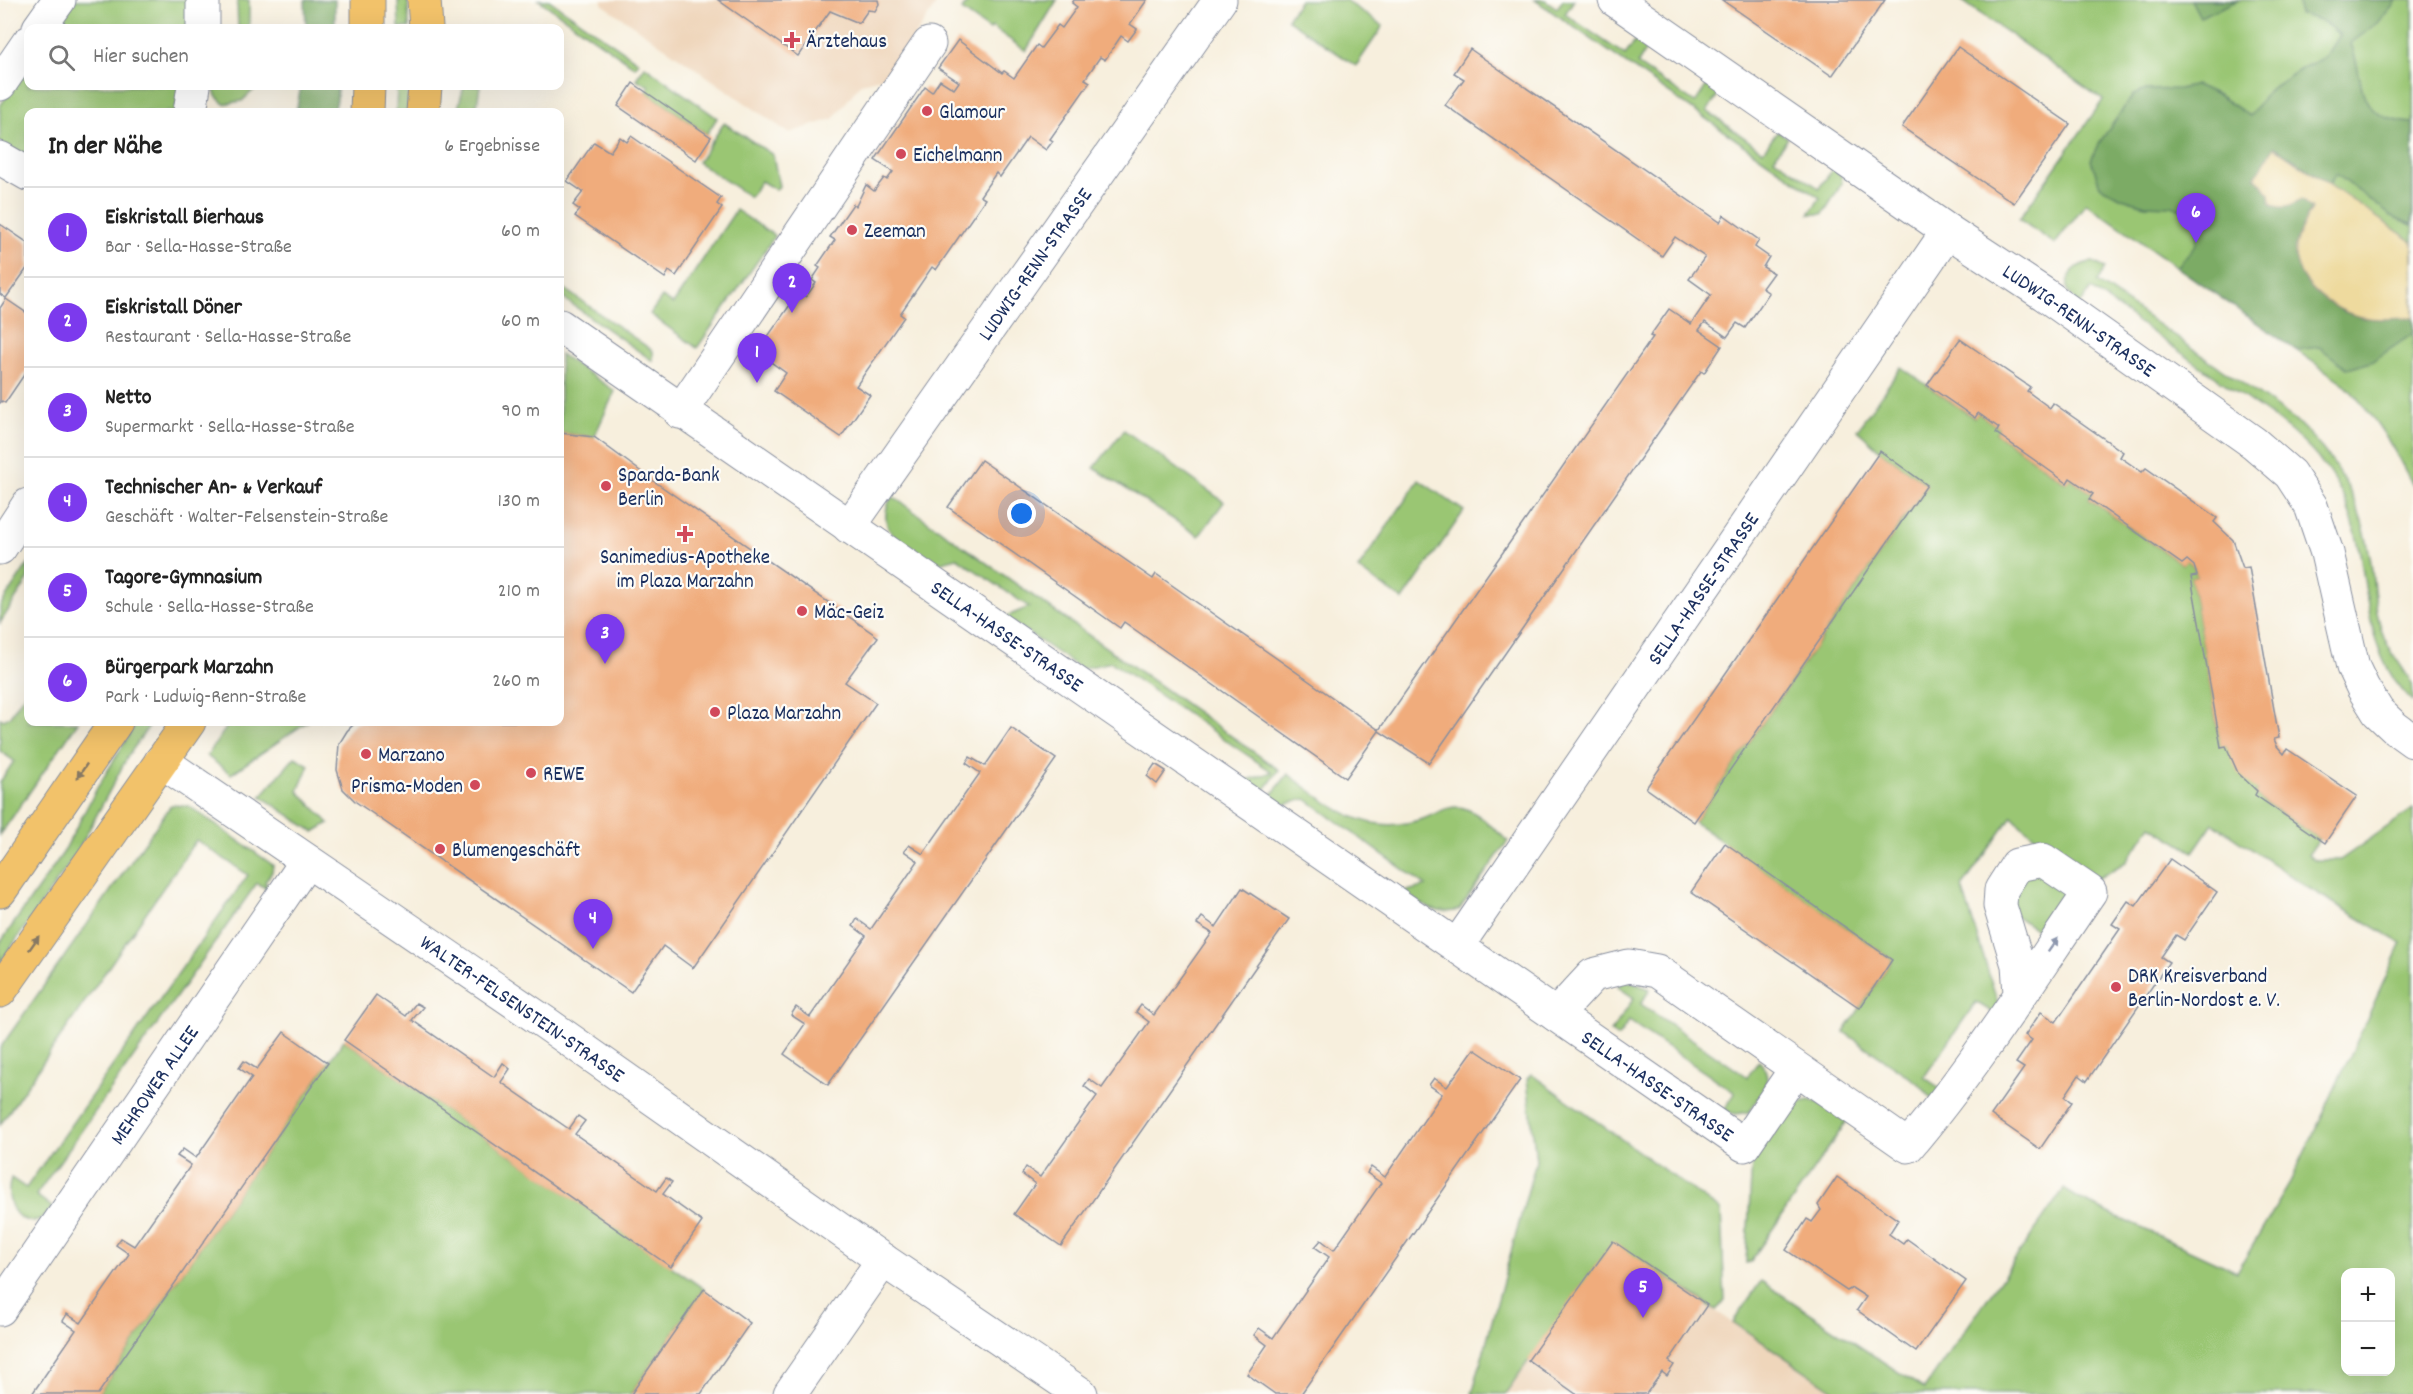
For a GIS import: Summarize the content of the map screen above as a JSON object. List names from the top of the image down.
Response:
{
  "streets": {
    "street": [
      "LUDWIG-RENN-STRASSE",
      "SELLA-HASSE-STRASSE",
      "WALTER-FELSENSTEIN-STRASSE",
      "MEHROWER ALLEE"
    ]
  },
  "crossings": [
    ["LUDWIG-RENN-STRASSE", "SELLA-HASSE-STRASSE"],
    ["WALTER-FELSENSTEIN-STRASSE", "MEHROWER ALLEE"]
  ],
  "places": {
    "health": ["Ärztehaus", "Sanimedius-Apotheke im Plaza Marzahn"],
    "other": [
      "Glamour",
      "Eichelmann",
      "Zeeman",
      "Sparda-Bank Berlin",
      "Mäc-Geiz",
      "Plaza Marzahn",
      "Marzano",
      "REWE",
      "Prisma-Moden",
      "Blumengeschäft",
      "DRK Kreisverband Berlin-Nordost e. V."
    ]
  },
  "page": {
    "search": "Hier suchen",
    "heading": ["In der Nähe", "6 Ergebnisse"],
    "list": [
      {
        "mark": "1",
        "name": "Eiskristall Bierhaus",
        "note": "Bar · Sella-Hasse-Straße",
        "value": "60 m"
      },
      {
        "mark": "2",
        "name": "Eiskristall Döner",
        "note": "Restaurant · Sella-Hasse-Straße",
        "value": "60 m"
      },
      {
        "mark": "3",
        "name": "Netto",
        "note": "Supermarkt · Sella-Hasse-Straße",
        "value": "90 m"
      },
      {
        "mark": "4",
        "name": "Technischer An- & Verkauf",
        "note": "Geschäft · Walter-Felsenstein-Straße",
        "value": "130 m"
      },
      {
        "mark": "5",
        "name": "Tagore-Gymnasium",
        "note": "Schule · Sella-Hasse-Straße",
        "value": "210 m"
      },
      {
        "mark": "6",
        "name": "Bürgerpark Marzahn",
        "note": "Park · Ludwig-Renn-Straße",
        "value": "260 m"
      }
    ],
    "pins": [
      "6",
      "2",
      "1",
      "3",
      "4",
      "5"
    ],
    "map_buttons": ["+", "−"]
  }
}
